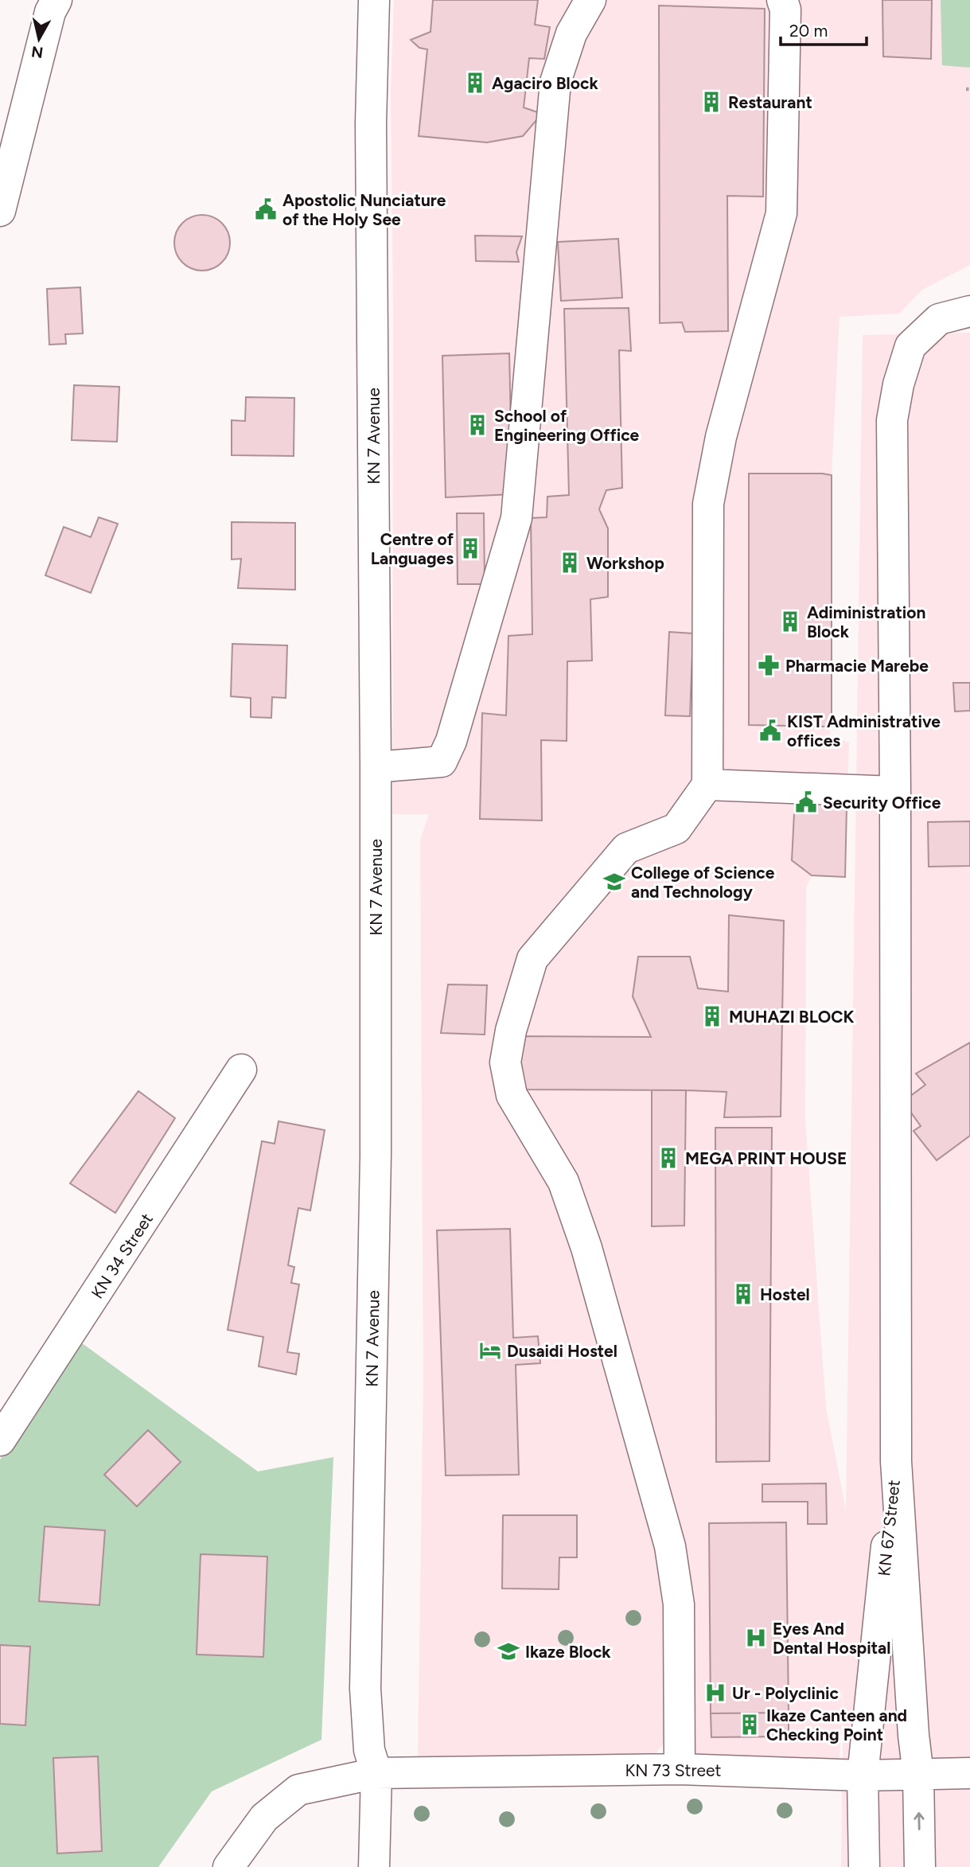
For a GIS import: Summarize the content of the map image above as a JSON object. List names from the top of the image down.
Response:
{
  "streets": {
    "street": [
      "KN 7 Avenue",
      "KN 34 Street",
      "KN 67 Street",
      "KN 73 Street"
    ]
  },
  "crossings": [
    ["KN 7 Avenue", "KN 73 Street"],
    ["KN 67 Street", "KN 73 Street"]
  ],
  "places": {
    "building": [
      "Agaciro Block",
      "Restaurant",
      "School of Engineering Office",
      "Centre of Languages",
      "Workshop",
      "Adiministration Block",
      "MUHAZI BLOCK",
      "MEGA PRINT HOUSE",
      "Hostel",
      "Ikaze Canteen and Checking Point"
    ],
    "public building": ["Apostolic Nunciature of the Holy See", "KIST Administrative offices", "Security Office"],
    "pharmacy": ["Pharmacie Marebe"],
    "school or university": ["College of Science and Technology", "Ikaze Block"],
    "hotel": ["Dusaidi Hostel"],
    "hospital": ["Eyes And Dental Hospital", "Ur - Polyclinic"]
  },
  "scale_bar": "20 m",
  "north": "bottom"
}
